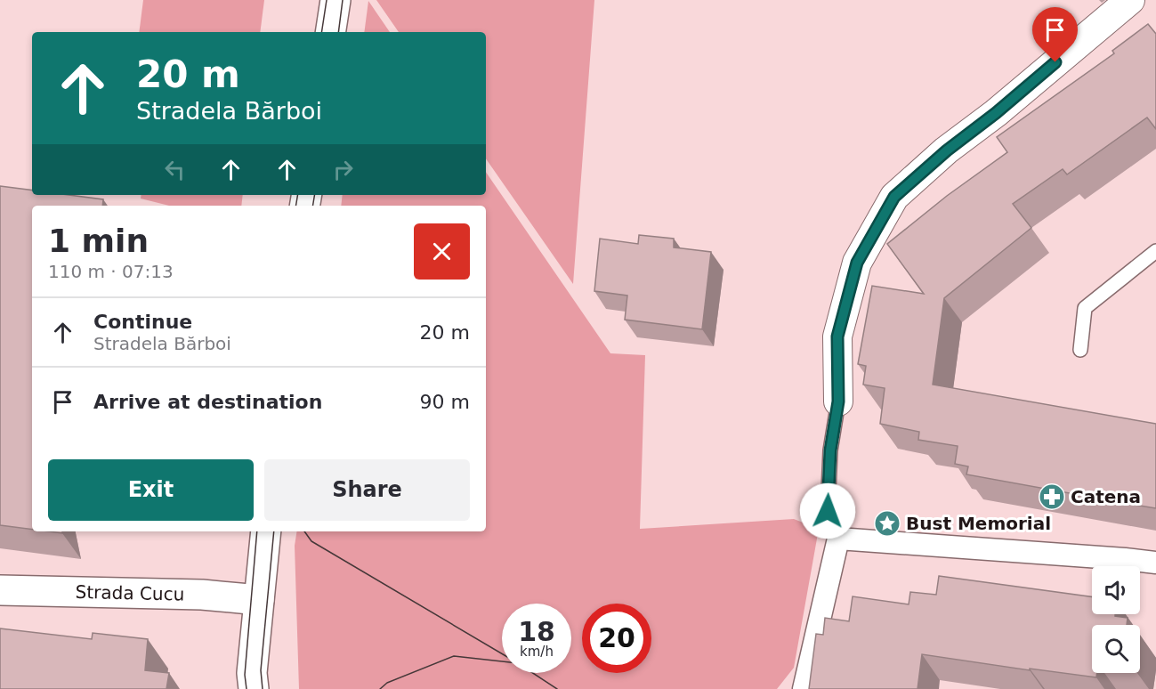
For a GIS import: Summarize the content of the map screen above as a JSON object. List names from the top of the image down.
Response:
{
  "streets": {
    "street": ["Strada Cucu"]
  },
  "places": {
    "pharmacy": ["Catena"],
    "place": ["Bust Memorial"]
  },
  "page": {
    "turn": ["20 m", "Stradela Bărboi"],
    "heading": ["1 min", "110 m · 07:13"],
    "list": [
      {
        "name": "Continue",
        "note": "Stradela Bărboi",
        "value": "20 m"
      },
      {
        "name": "Arrive at destination",
        "value": "90 m"
      }
    ],
    "buttons": ["Exit", "Share"],
    "speed": "18 km/h",
    "limit": "20"
  }
}
